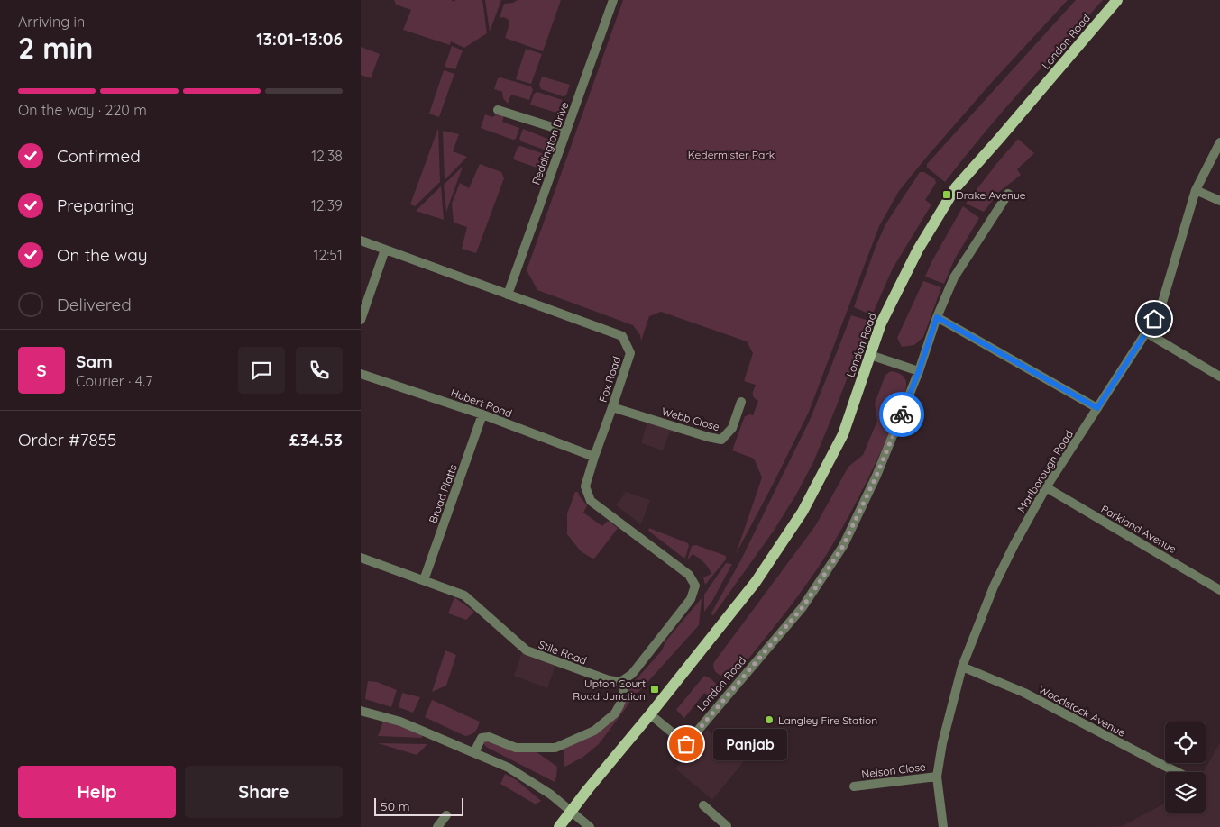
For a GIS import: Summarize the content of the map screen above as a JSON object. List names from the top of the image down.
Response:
{
  "streets": {
    "main road": ["London Road"],
    "street": [
      "Reddington Drive",
      "Fox Road",
      "Hubert Road",
      "Webb Close",
      "Marlborough Road",
      "Broad Platts",
      "Parkland Avenue",
      "Stile Road",
      "Woodstock Avenue",
      "Nelson Close"
    ]
  },
  "crossings": [
    ["Reddington Drive", "Fox Road"],
    ["Fox Road", "Hubert Road"],
    ["Fox Road", "Webb Close"],
    ["Fox Road", "Stile Road"],
    ["Hubert Road", "Broad Platts"],
    ["Marlborough Road", "Parkland Avenue"],
    ["Marlborough Road", "Woodstock Avenue"],
    ["Marlborough Road", "Nelson Close"],
    ["Broad Platts", "Stile Road"]
  ],
  "parks": ["Kedermister Park"],
  "places": {
    "transit": ["Drake Avenue", "Upton Court Road Junction"],
    "other": ["Langley Fire Station", "Panjab"]
  },
  "scale_bar": "50 m",
  "page": {
    "heading": ["2 min", "Arriving in", "13:01–13:06"],
    "panel": [
      "Sam",
      "Courier · 4.7",
      "Order #7855",
      "£34.53"
    ],
    "bar": "On the way · 220 m",
    "list": [
      ["Confirmed", "12:38"],
      ["Preparing", "12:39"],
      ["On the way", "12:51"],
      "Delivered"
    ],
    "round": "S",
    "bubble": "Panjab",
    "buttons": ["Help", "Share"],
    "scale": "50 m"
  }
}
